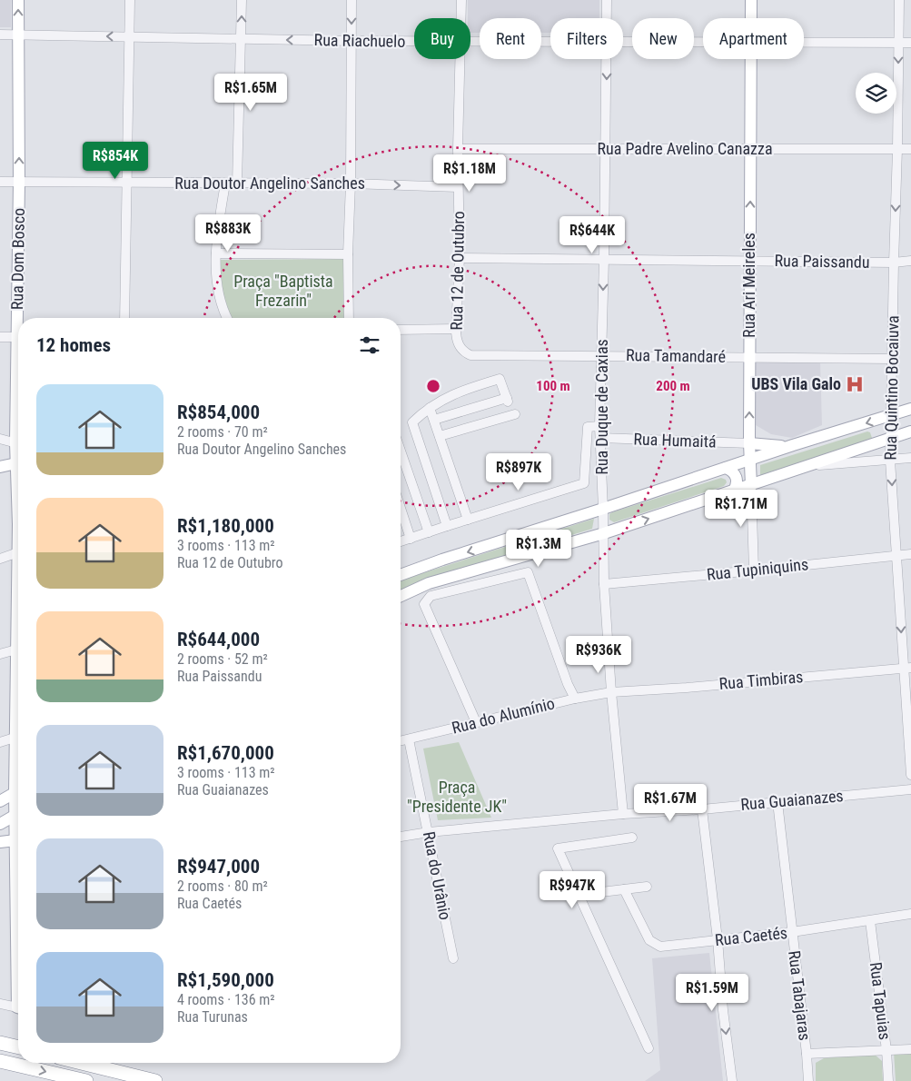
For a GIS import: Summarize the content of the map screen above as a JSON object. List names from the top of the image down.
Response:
{
  "streets": {
    "main road": ["Rua Dom Bosco", "Rua Ari Meireles"],
    "street": [
      "Rua Riachuelo",
      "Rua Padre Avelino Canazza",
      "Rua Doutor Angelino Sanches",
      "Rua Paissandu",
      "Rua 12 de Outubro",
      "Rua Tamandaré",
      "Rua Quintino Bocaiuva",
      "Rua Duque de Caxias",
      "Rua Humaitá",
      "Rua Tupiniquins",
      "Rua Timbiras",
      "Rua do Alumínio",
      "Rua Guaianazes",
      "Rua do Urânio",
      "Rua Caetés",
      "Rua Tabajaras",
      "Rua Tapuias"
    ]
  },
  "crossings": [
    ["Rua Riachuelo", "Rua Dom Bosco"],
    ["Rua Riachuelo", "Rua Quintino Bocaiuva"],
    ["Rua Padre Avelino Canazza", "Rua 12 de Outubro"],
    ["Rua Padre Avelino Canazza", "Rua Ari Meireles"],
    ["Rua Padre Avelino Canazza", "Rua Quintino Bocaiuva"],
    ["Rua Padre Avelino Canazza", "Rua Duque de Caxias"],
    ["Rua Doutor Angelino Sanches", "Rua Dom Bosco"],
    ["Rua Doutor Angelino Sanches", "Rua 12 de Outubro"],
    ["Rua Paissandu", "Rua 12 de Outubro"],
    ["Rua Paissandu", "Rua Ari Meireles"],
    ["Rua Paissandu", "Rua Quintino Bocaiuva"],
    ["Rua Paissandu", "Rua Duque de Caxias"],
    ["Rua 12 de Outubro", "Rua Tamandaré"],
    ["Rua Ari Meireles", "Rua Tamandaré"],
    ["Rua Ari Meireles", "Rua Humaitá"],
    ["Rua Ari Meireles", "Rua Tupiniquins"],
    ["Rua Tamandaré", "Rua Quintino Bocaiuva"],
    ["Rua Tamandaré", "Rua Duque de Caxias"],
    ["Rua Quintino Bocaiuva", "Rua Tupiniquins"],
    ["Rua Quintino Bocaiuva", "Rua Timbiras"],
    ["Rua Duque de Caxias", "Rua Humaitá"],
    ["Rua Duque de Caxias", "Rua Tupiniquins"],
    ["Rua Duque de Caxias", "Rua Timbiras"],
    ["Rua Duque de Caxias", "Rua do Alumínio"],
    ["Rua Duque de Caxias", "Rua Guaianazes"],
    ["Rua Timbiras", "Rua do Alumínio"],
    ["Rua do Alumínio", "Rua do Urânio"],
    ["Rua Guaianazes", "Rua do Urânio"],
    ["Rua Guaianazes", "Rua Tabajaras"],
    ["Rua Caetés", "Rua Tabajaras"],
    ["Rua Caetés", "Rua Tapuias"]
  ],
  "one_way": ["Rua Ari Meireles", "Rua Quintino Bocaiuva"],
  "parks": ["Praça \"Baptista Frezarin\"", "Praça \"Presidente JK\""],
  "places": {
    "hospital": ["UBS Vila Galo"]
  },
  "page": {
    "chip": [
      "Buy",
      "Rent",
      "Filters",
      "New",
      "Apartment"
    ],
    "price": [
      "R$1.65M",
      "R$854K",
      "R$1.18M",
      "R$883K",
      "R$644K",
      "R$897K",
      "R$1.71M",
      "R$1.3M",
      "R$936K",
      "R$1.67M",
      "R$947K",
      "R$1.59M"
    ],
    "heading": "12 homes",
    "list": [
      {
        "name": "R$854,000",
        "note": "2 rooms · 70 m² · Rua Doutor Angelino Sanches"
      },
      {
        "name": "R$1,180,000",
        "note": "3 rooms · 113 m² · Rua 12 de Outubro"
      },
      {
        "name": "R$644,000",
        "note": "2 rooms · 52 m² · Rua Paissandu"
      },
      {
        "name": "R$1,670,000",
        "note": "3 rooms · 113 m² · Rua Guaianazes"
      },
      {
        "name": "R$947,000",
        "note": "2 rooms · 80 m² · Rua Caetés"
      },
      {
        "name": "R$1,590,000",
        "note": "4 rooms · 136 m² · Rua Turunas"
      }
    ]
  },
  "rings": ["100 m", "200 m"]
}
